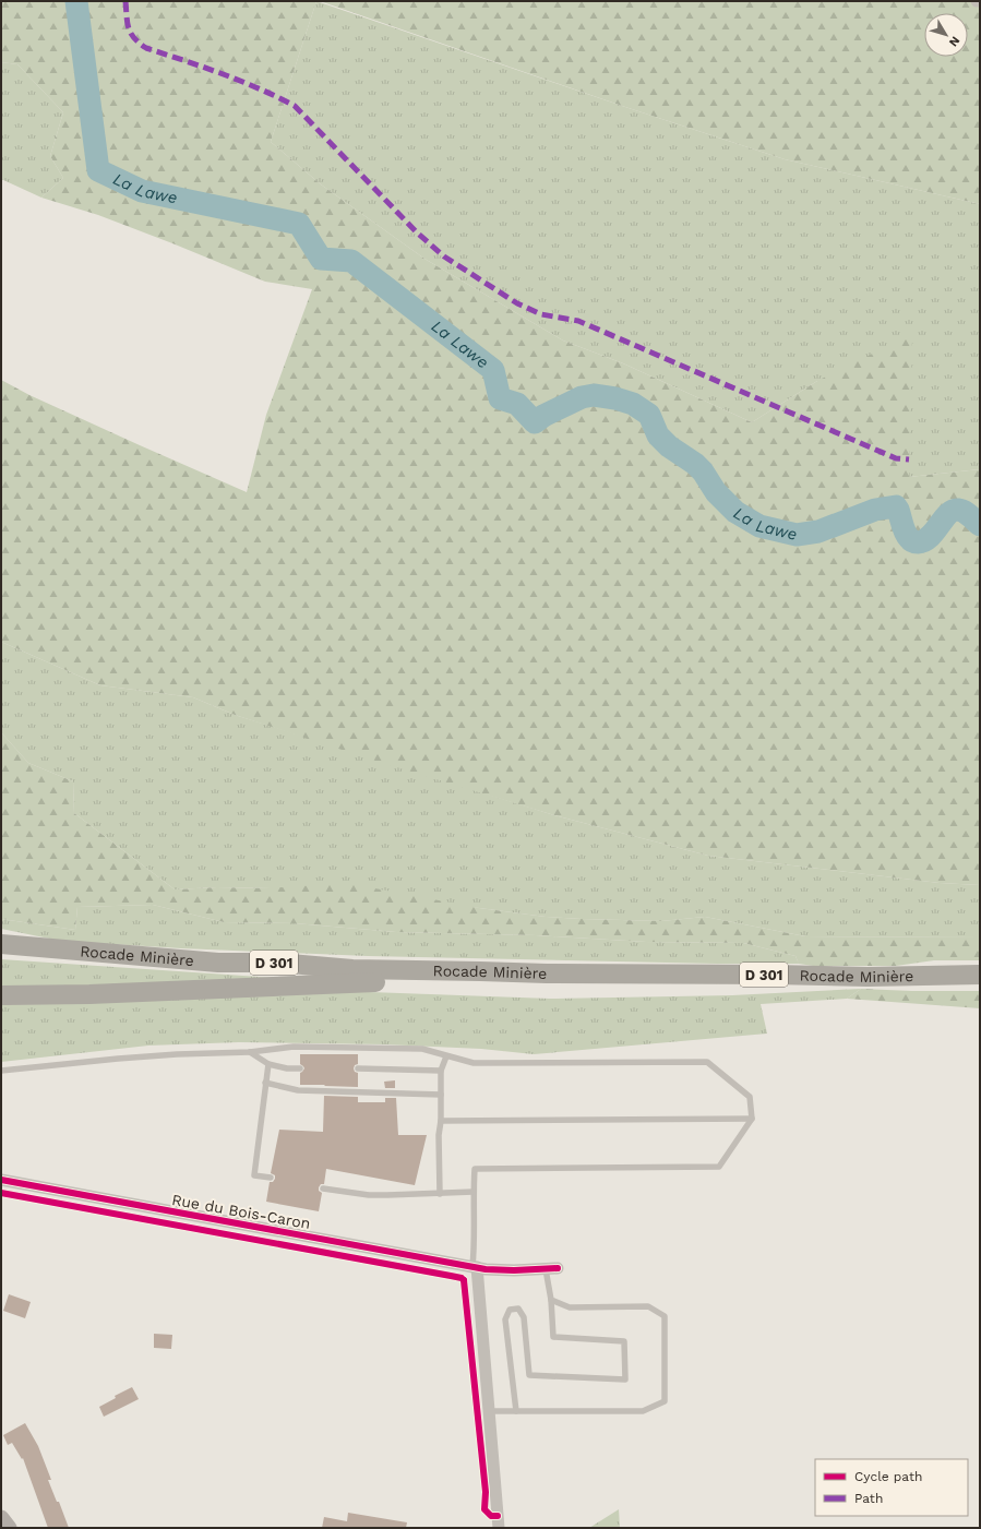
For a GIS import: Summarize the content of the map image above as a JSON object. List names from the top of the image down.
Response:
{
  "streets": {
    "highway": ["Rocade Minière", "D 301"],
    "street": ["Rue du Bois-Caron"]
  },
  "water": ["La Lawe"],
  "legend": ["Cycle path", "Path"],
  "north": "bottom right"
}
